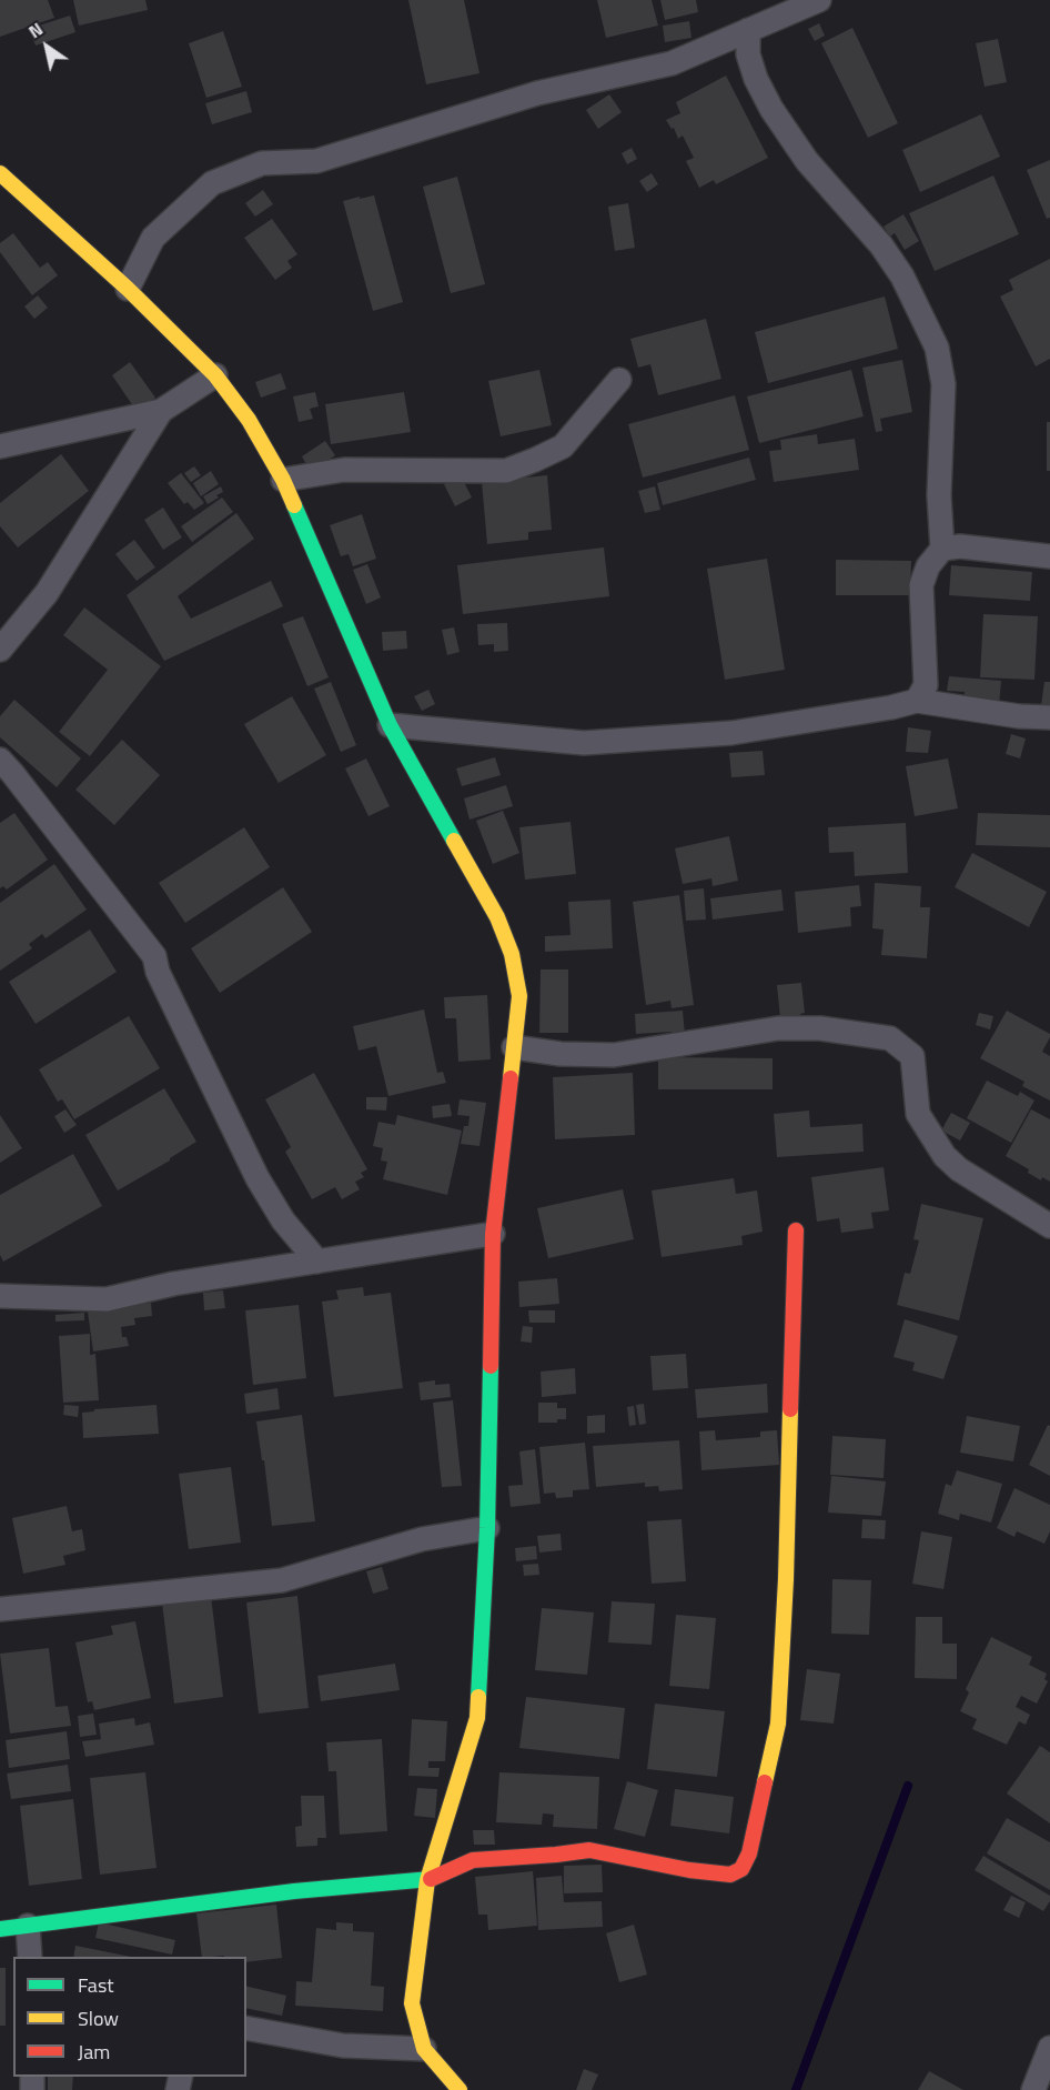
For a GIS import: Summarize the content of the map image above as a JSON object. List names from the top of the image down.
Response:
{
  "legend": ["Fast", "Slow", "Jam"],
  "north": "top left"
}
